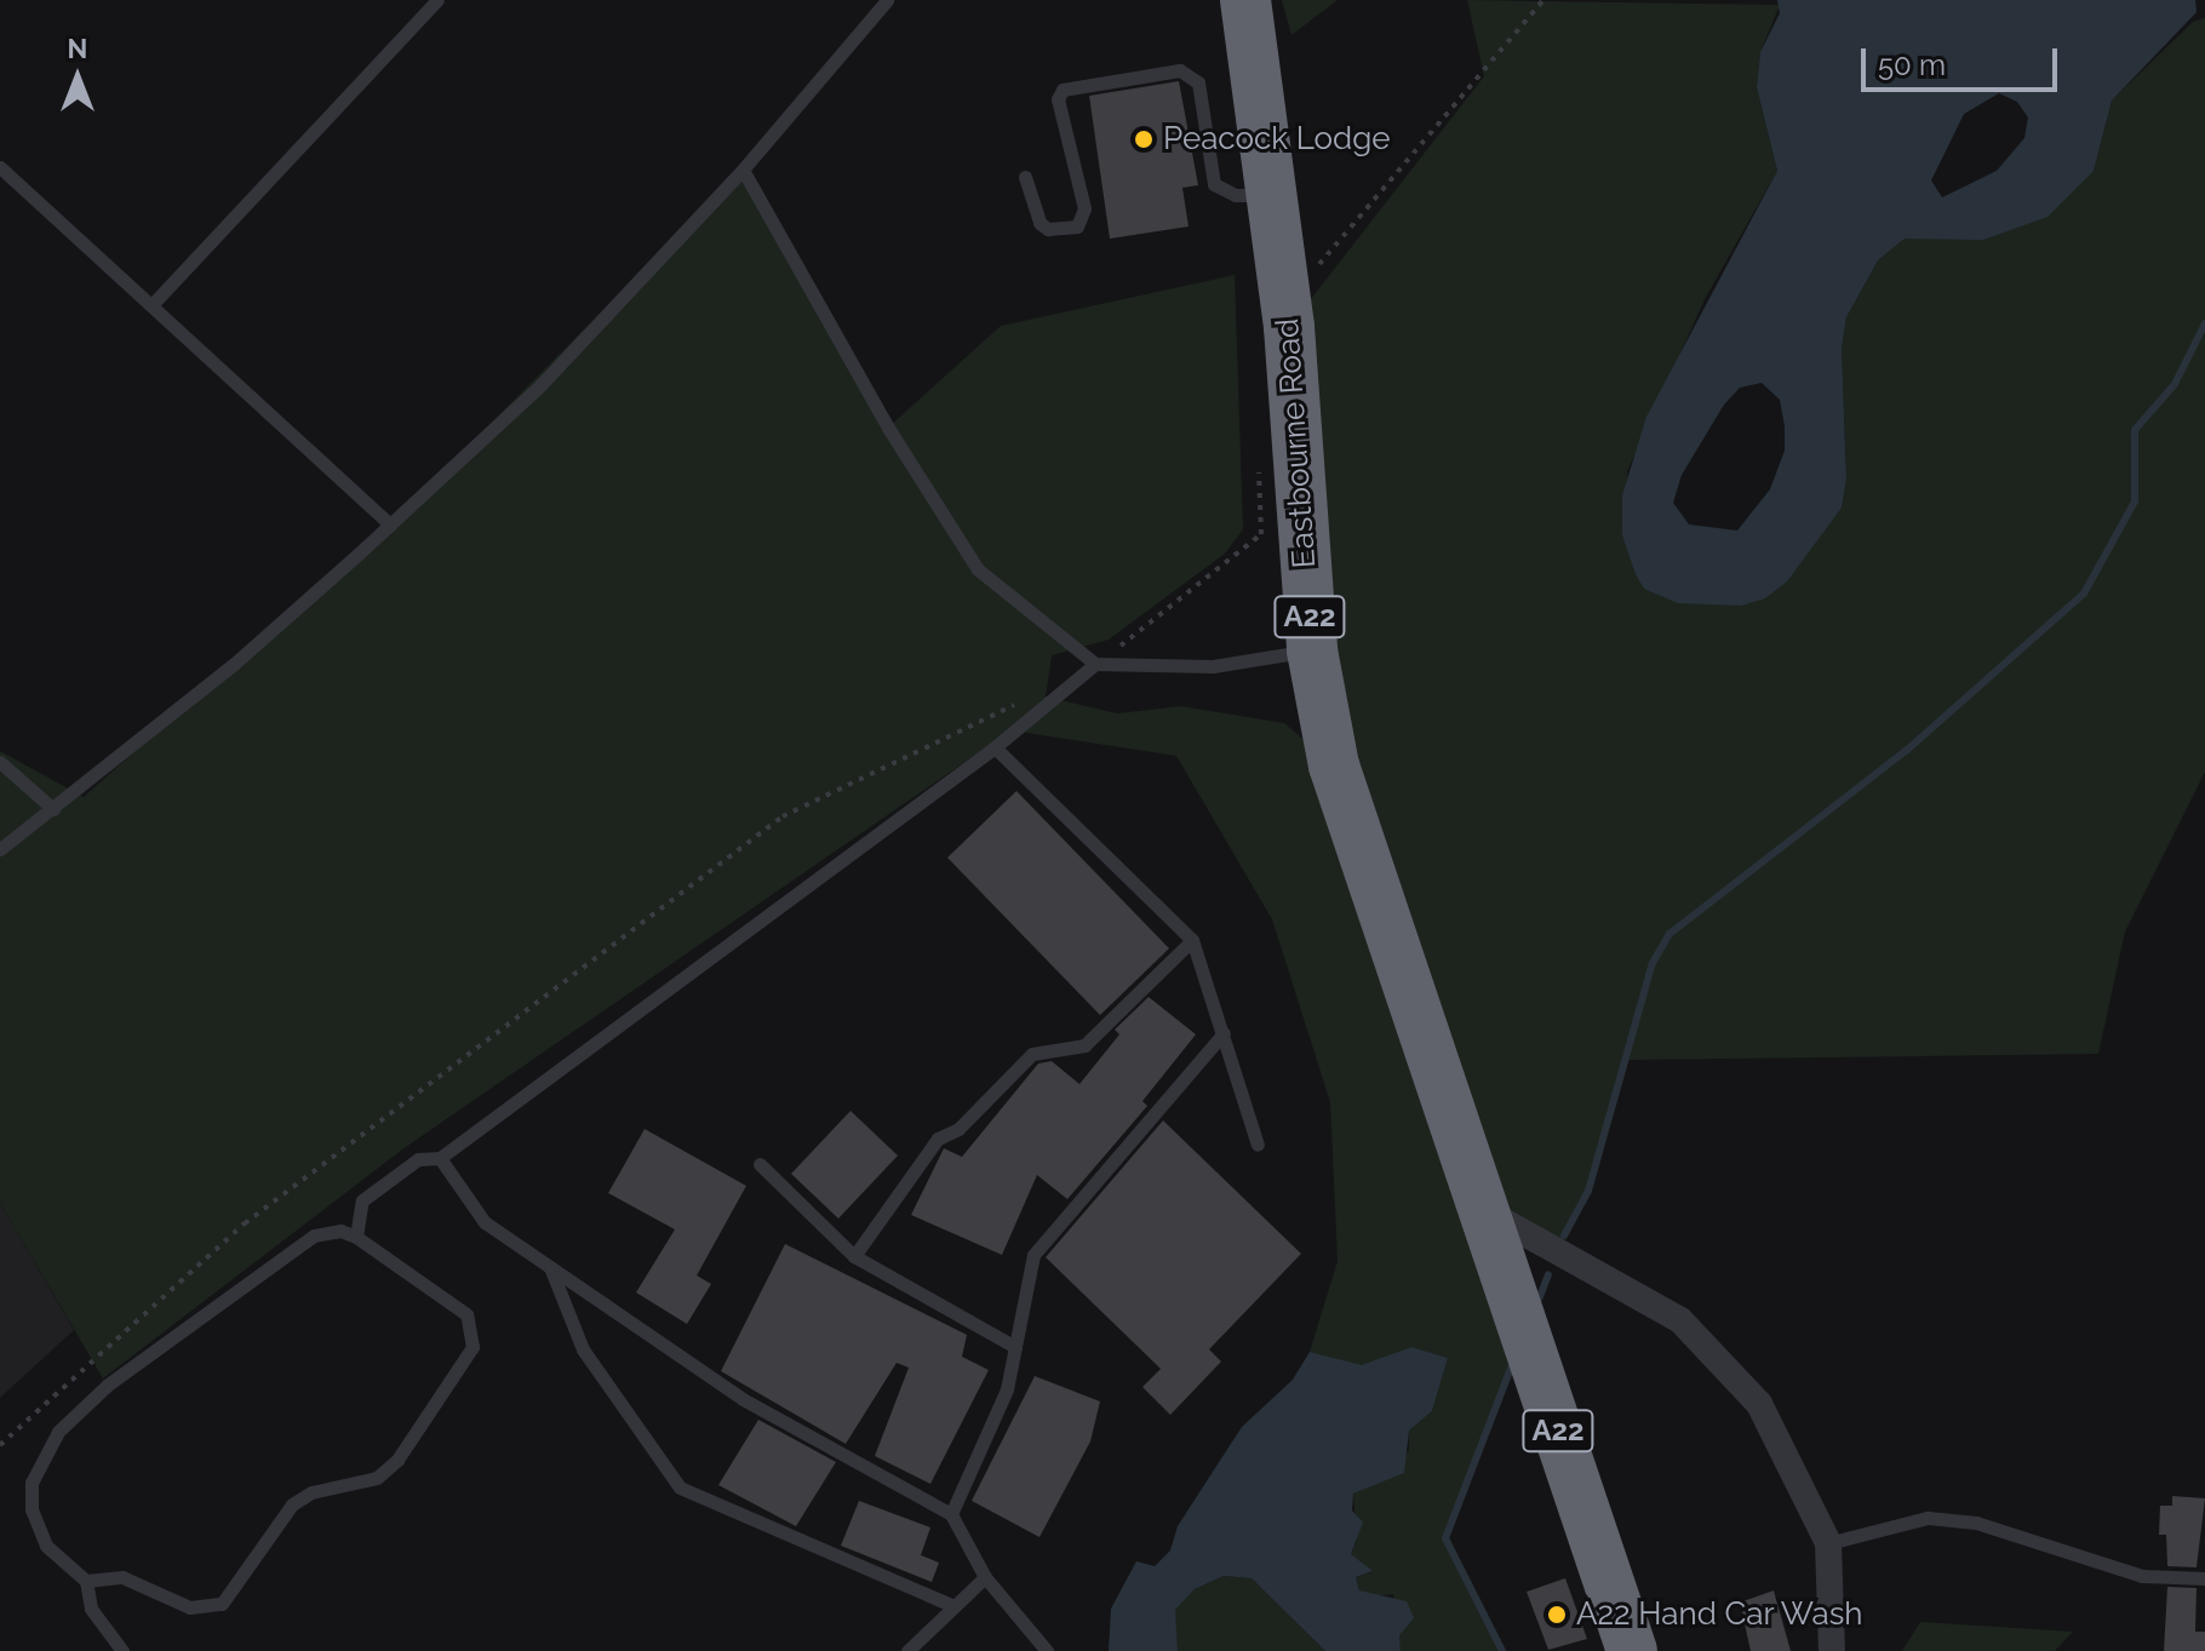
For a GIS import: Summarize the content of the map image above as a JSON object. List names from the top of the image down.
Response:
{
  "streets": {
    "highway": ["Eastbourne Road", "A22"]
  },
  "crossings": [
    ["Eastbourne Road", "A22"]
  ],
  "places": ["Peacock Lodge", "A22 Hand Car Wash"],
  "scale_bar": "50 m",
  "north": "top"
}
